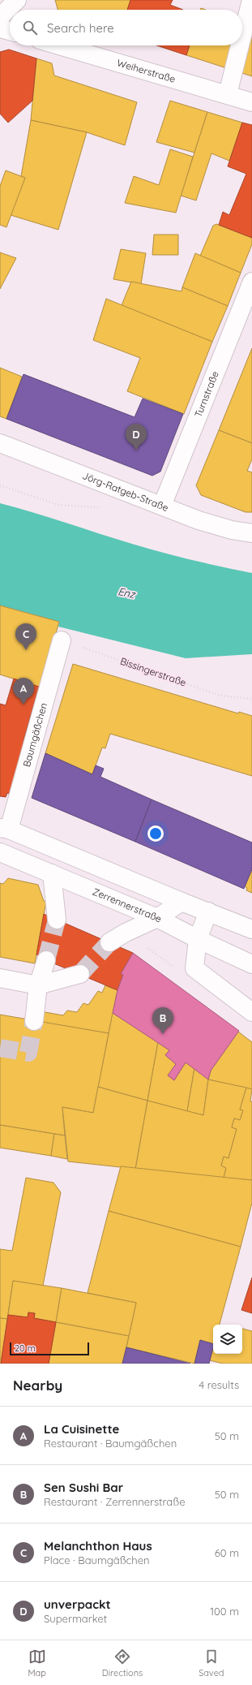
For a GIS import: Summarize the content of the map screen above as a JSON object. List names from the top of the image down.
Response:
{
  "streets": {
    "street": [
      "Weiherstraße",
      "Turnstraße",
      "Jörg-Ratgeb-Straße",
      "Baumgäßchen",
      "Zerrennerstraße"
    ],
    "path": ["Bissingerstraße"]
  },
  "crossings": [
    ["Turnstraße", "Jörg-Ratgeb-Straße"],
    ["Bissingerstraße", "Baumgäßchen"]
  ],
  "water": ["Enz"],
  "scale_bar": "20 m",
  "page": {
    "search": "Search here",
    "pins": [
      "D",
      "C",
      "A",
      "B"
    ],
    "scale": "20 m",
    "heading": ["Nearby", "4 results"],
    "list": [
      {
        "mark": "A",
        "name": "La Cuisinette",
        "note": "Restaurant · Baumgäßchen",
        "value": "50 m"
      },
      {
        "mark": "B",
        "name": "Sen Sushi Bar",
        "note": "Restaurant · Zerrennerstraße",
        "value": "50 m"
      },
      {
        "mark": "C",
        "name": "Melanchthon Haus",
        "note": "Place · Baumgäßchen",
        "value": "60 m"
      },
      {
        "mark": "D",
        "name": "unverpackt",
        "note": "Supermarket",
        "value": "100 m"
      }
    ],
    "nav": ["Map", "Directions", "Saved"]
  }
}
